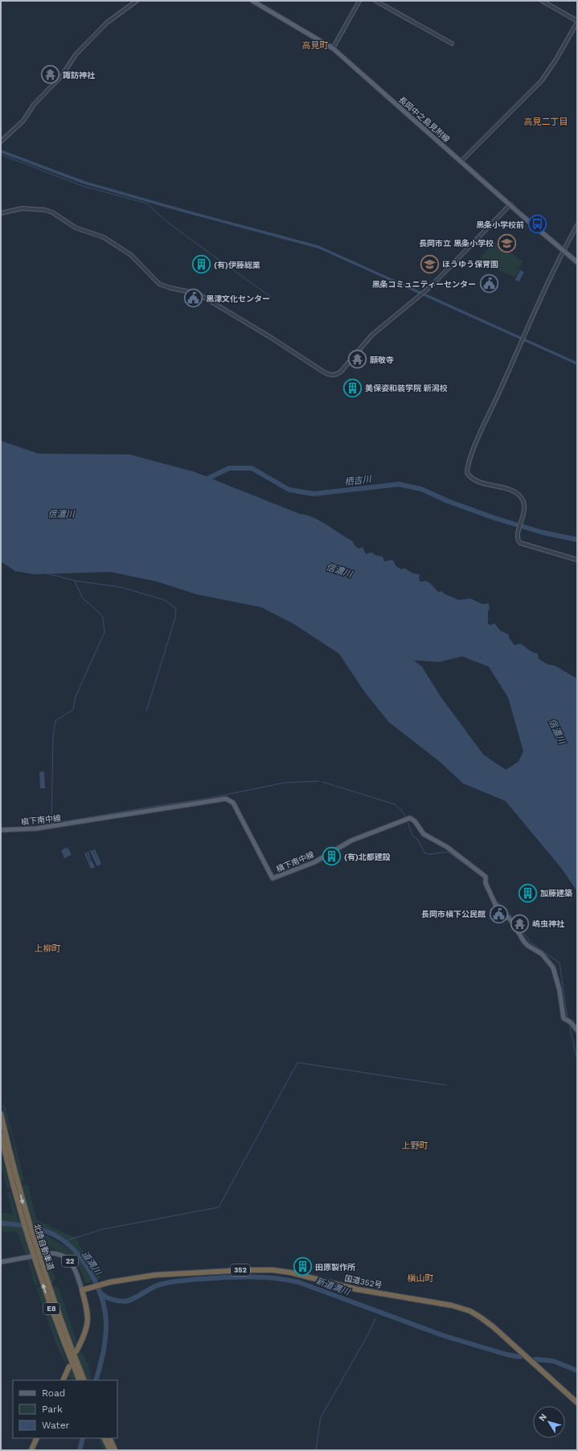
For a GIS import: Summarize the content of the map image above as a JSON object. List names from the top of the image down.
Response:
{
  "streets": {
    "highway": [
      "北陸自動車道",
      "352",
      "国道352号",
      "E8"
    ],
    "main road": ["長岡中之島見附線", "槇下南中線", "22"]
  },
  "crossings": [
    ["22", "国道352号"]
  ],
  "districts": [
    "高見町",
    "高見二丁目",
    "上柳町",
    "上野町",
    "槇山町"
  ],
  "water": [
    "栖吉川",
    "信濃川",
    "道満川",
    "新道満川"
  ],
  "places": {
    "temple": ["諏訪神社", "願敬寺", "嶋虫神社"],
    "bus stop": ["黒条小学校前"],
    "school or university": ["長岡市立 黒条小学校", "ほうゆう保育園"],
    "building": [
      "(有)伊藤総業",
      "美保姿和装学院 新潟校",
      "(有)北都建設",
      "加藤建築",
      "田原製作所"
    ],
    "public building": ["黒条コミュニティーセンター", "黒津文化センター", "長岡市槇下公民館"]
  },
  "legend": ["Road", "Park", "Water"],
  "north": "top left"
}
